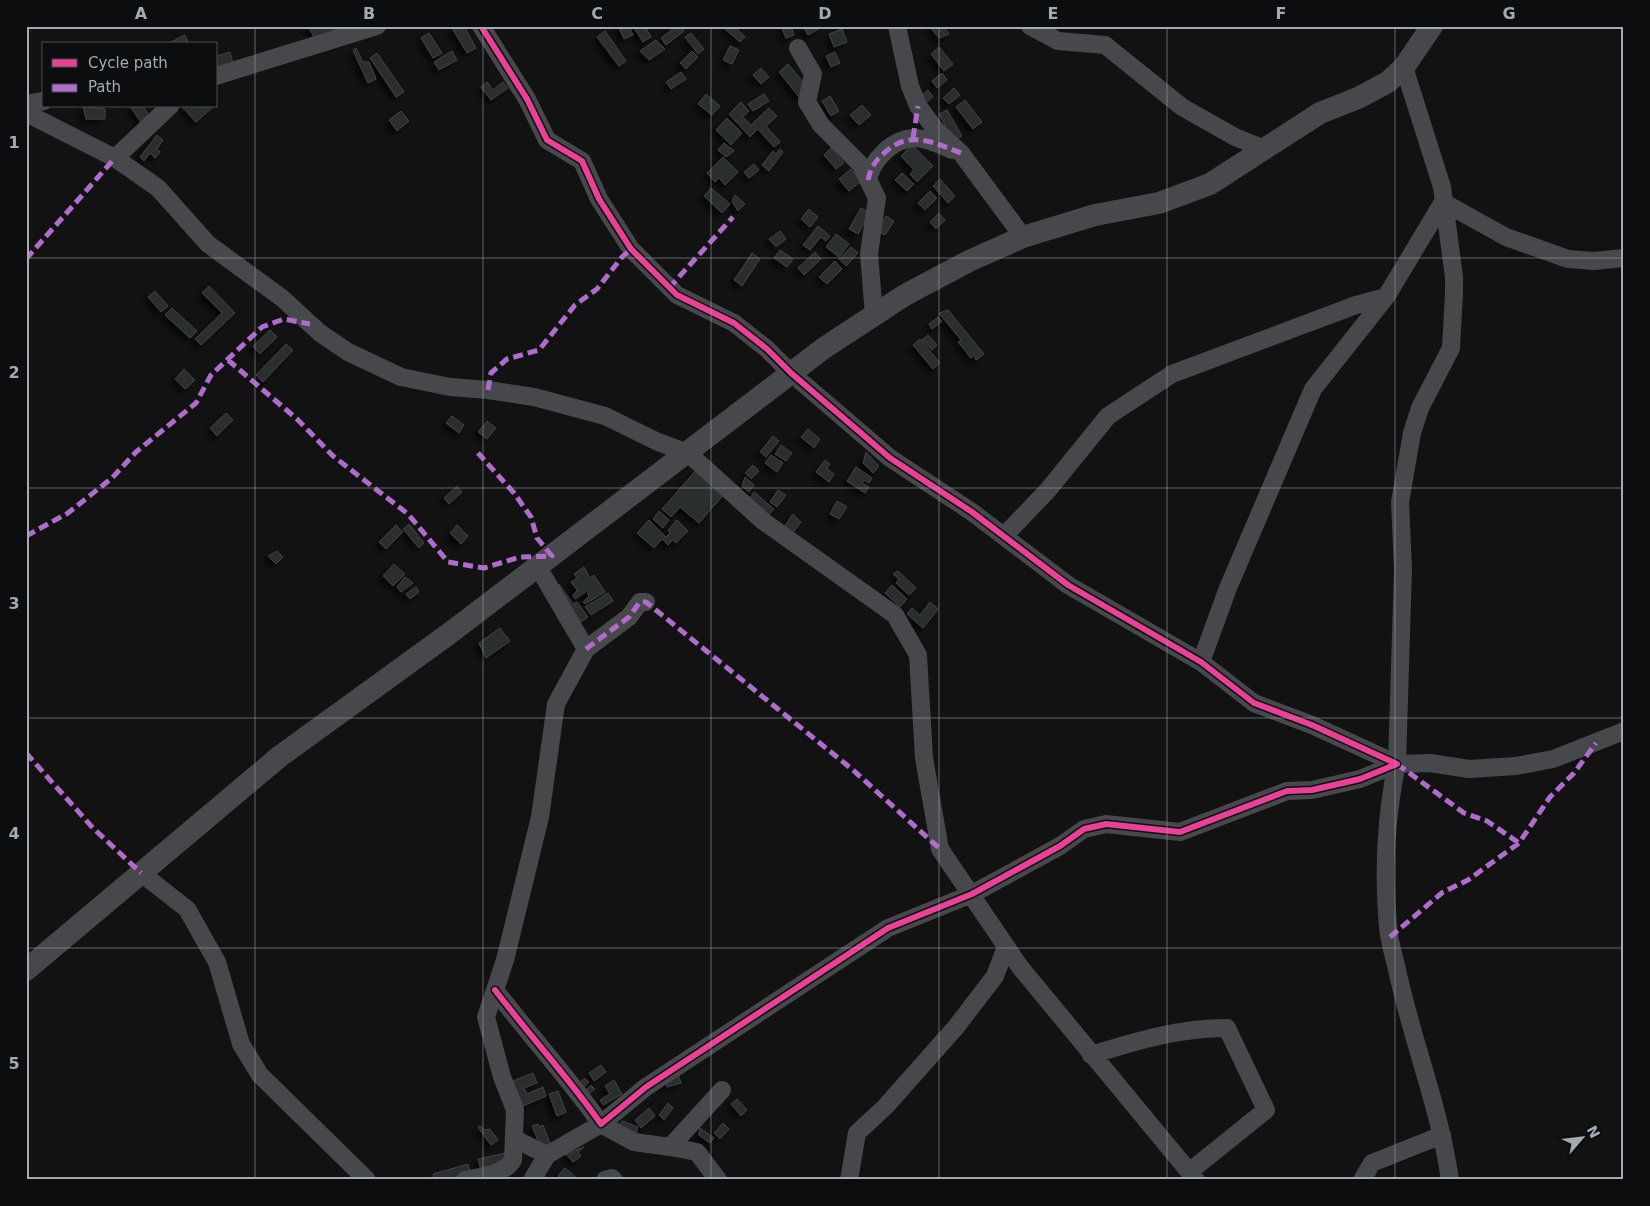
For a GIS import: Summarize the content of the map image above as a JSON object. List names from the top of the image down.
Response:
{
  "legend": ["Cycle path", "Path"],
  "north": "top right",
  "grid": {
    "columns": [
      "A",
      "B",
      "C",
      "D",
      "E",
      "F",
      "G"
    ],
    "rows": [
      "1",
      "2",
      "3",
      "4",
      "5"
    ]
  }
}
